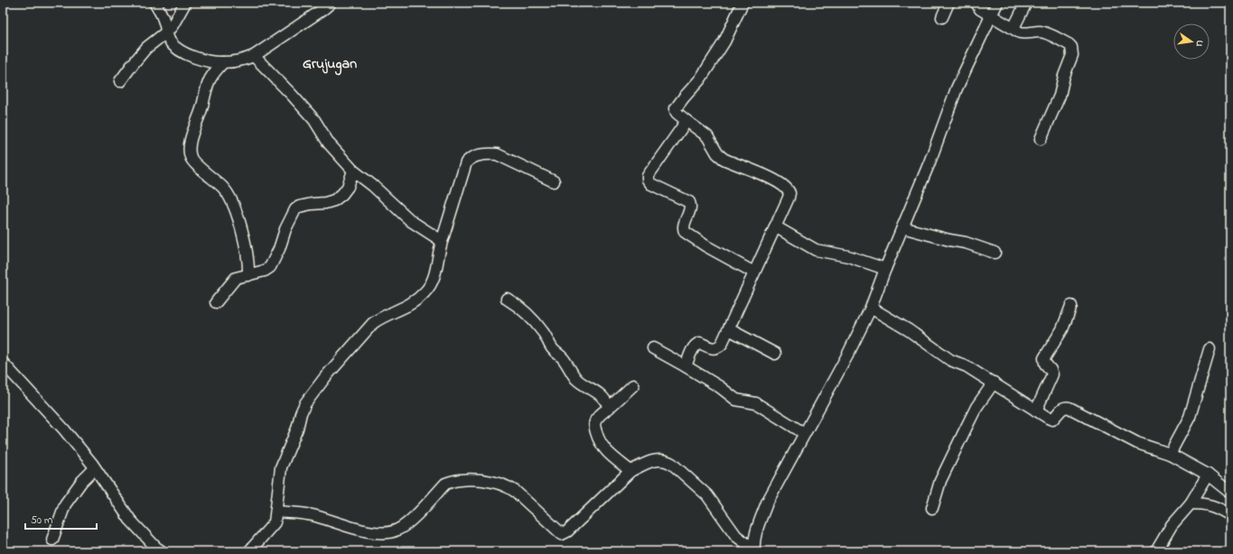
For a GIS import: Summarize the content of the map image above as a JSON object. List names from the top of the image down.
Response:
{
  "districts": ["Grujugan"],
  "scale_bar": "50 m",
  "north": "right"
}
